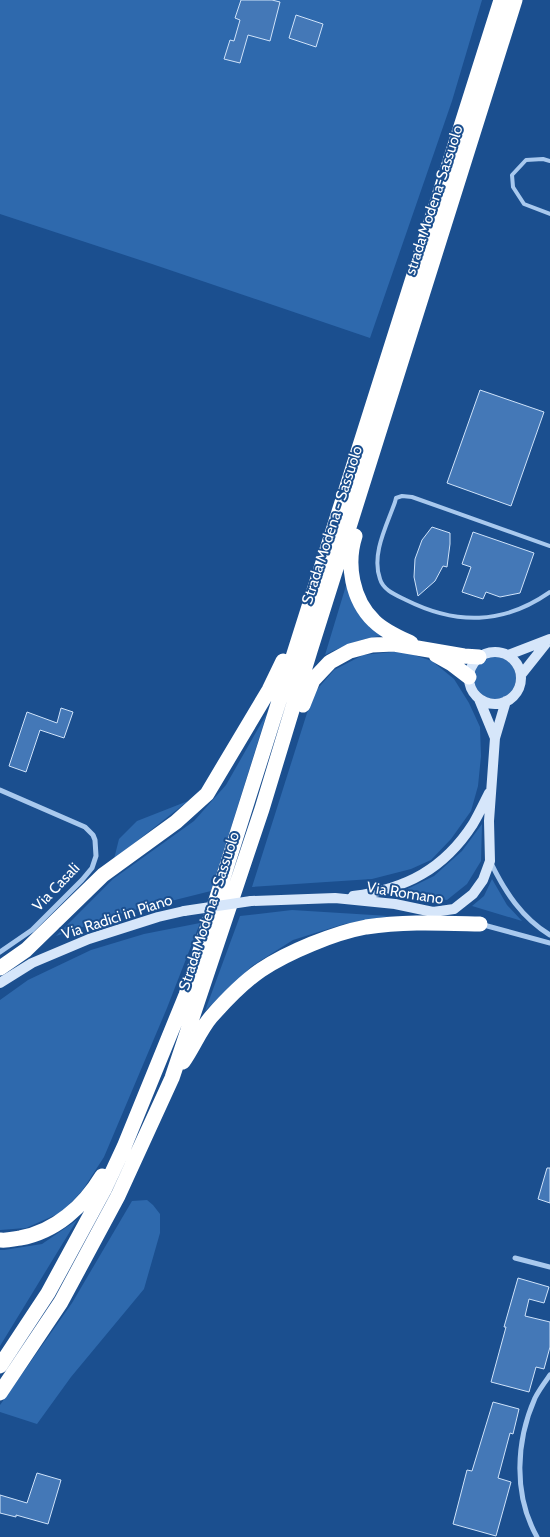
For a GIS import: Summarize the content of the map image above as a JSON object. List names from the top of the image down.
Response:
{
  "streets": {
    "highway": ["strada Modena-Sassuolo", "Strada Modena - Sassuolo"],
    "street": ["Via Casali", "Via Romano", "Via Radici in Piano"]
  },
  "crossings": [
    ["strada Modena-Sassuolo", "Strada Modena - Sassuolo"],
    ["Via Romano", "Via Radici in Piano"]
  ]
}
